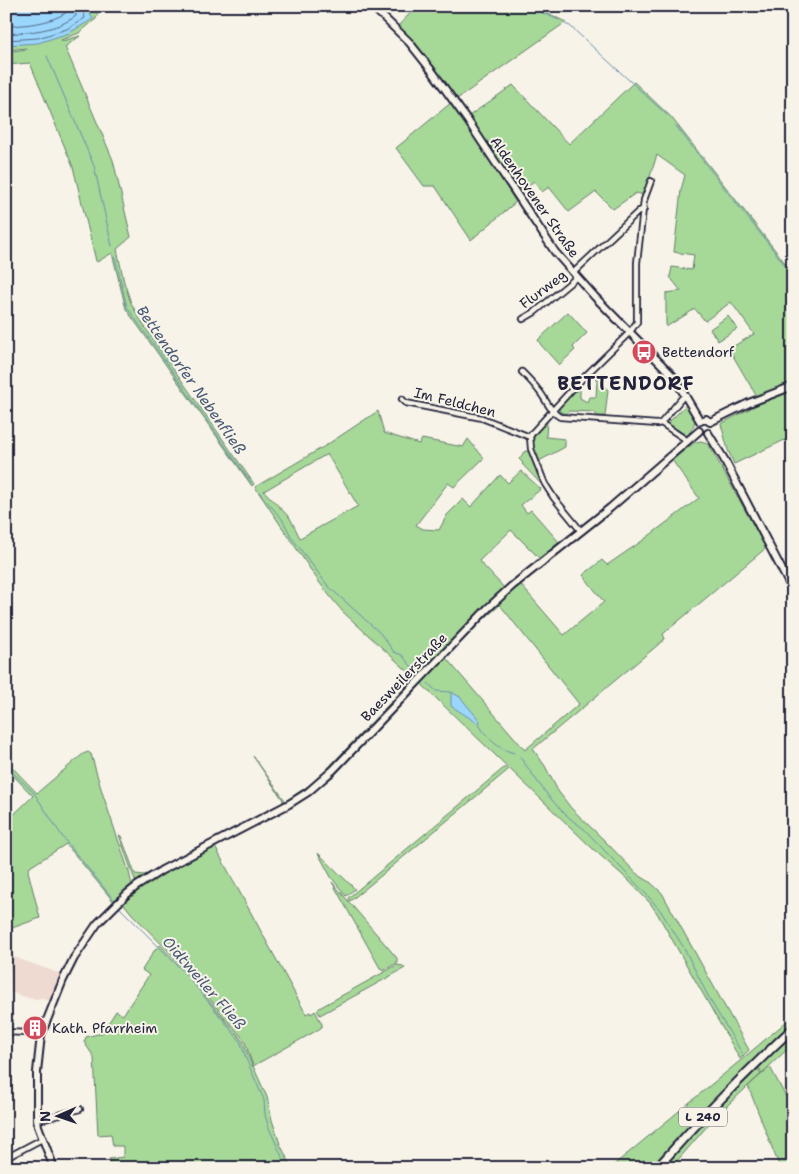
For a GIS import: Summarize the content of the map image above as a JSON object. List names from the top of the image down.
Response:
{
  "streets": {
    "main road": ["L 240"],
    "street": [
      "Aldenhovener Straße",
      "Flurweg",
      "Im Feldchen",
      "Baesweilerstraße"
    ]
  },
  "crossings": [
    ["Aldenhovener Straße", "Flurweg"],
    ["Aldenhovener Straße", "Baesweilerstraße"]
  ],
  "districts": ["BETTENDORF"],
  "water": ["Bettendorfer Nebenfließ", "Oidtweiler Fließ"],
  "places": {
    "bus stop": ["Bettendorf"],
    "building": ["Kath. Pfarrheim"]
  },
  "north": "left"
}
